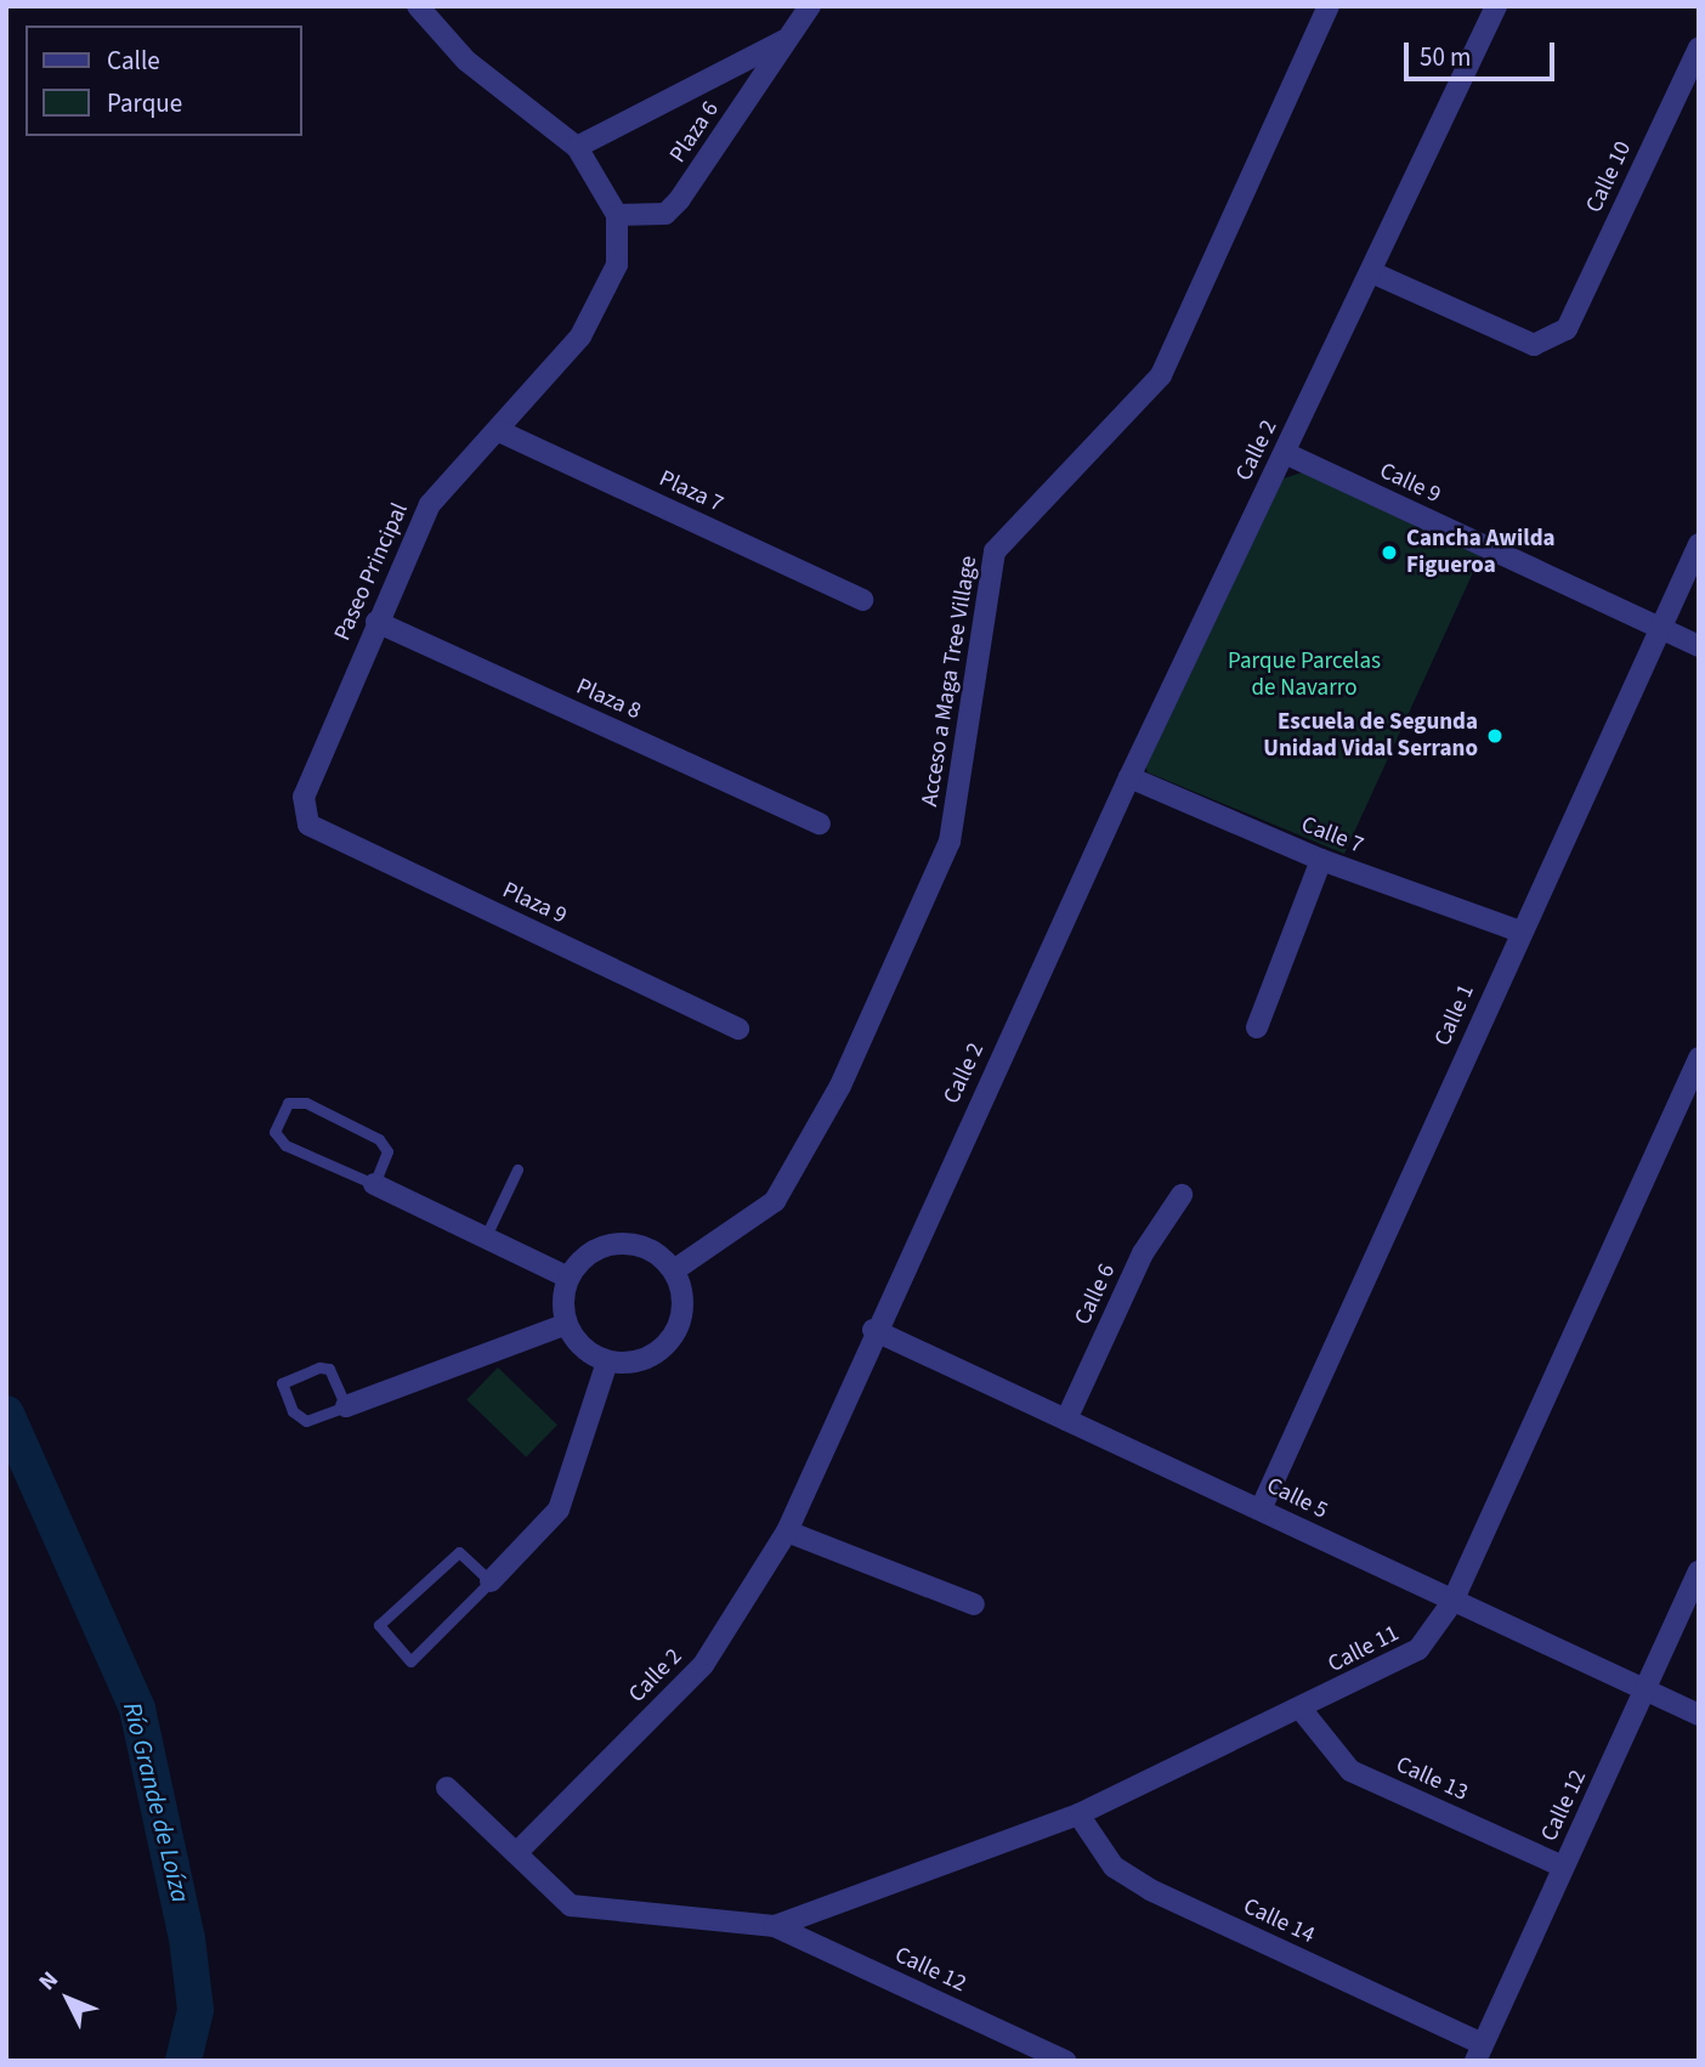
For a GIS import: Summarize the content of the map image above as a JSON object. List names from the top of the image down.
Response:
{
  "streets": {
    "street": [
      "Plaza 6",
      "Calle 10",
      "Calle 2",
      "Calle 9",
      "Plaza 7",
      "Paseo Principal",
      "Acceso a Maga Tree Village",
      "Plaza 8",
      "Calle 7",
      "Plaza 9",
      "Calle 1",
      "Calle 6",
      "Calle 5",
      "Calle 11",
      "Calle 13",
      "Calle 12",
      "Calle 14"
    ]
  },
  "crossings": [
    ["Plaza 6", "Paseo Principal"],
    ["Calle 10", "Calle 2"],
    ["Calle 2", "Calle 9"],
    ["Calle 2", "Calle 7"],
    ["Calle 2", "Calle 5"],
    ["Calle 9", "Calle 1"],
    ["Plaza 7", "Paseo Principal"],
    ["Paseo Principal", "Plaza 8"],
    ["Paseo Principal", "Plaza 9"],
    ["Calle 7", "Calle 1"],
    ["Calle 1", "Calle 5"],
    ["Calle 6", "Calle 5"],
    ["Calle 5", "Calle 11"],
    ["Calle 5", "Calle 12"],
    ["Calle 11", "Calle 13"],
    ["Calle 11", "Calle 12"],
    ["Calle 11", "Calle 14"],
    ["Calle 13", "Calle 12"],
    ["Calle 12", "Calle 14"]
  ],
  "water": ["Río Grande de Loíza"],
  "parks": ["Parque Parcelas de Navarro"],
  "places": ["Cancha Awilda Figueroa", "Escuela de Segunda Unidad Vidal Serrano"],
  "legend": ["Calle", "Parque"],
  "scale_bar": "50 m",
  "north": "top left"
}
